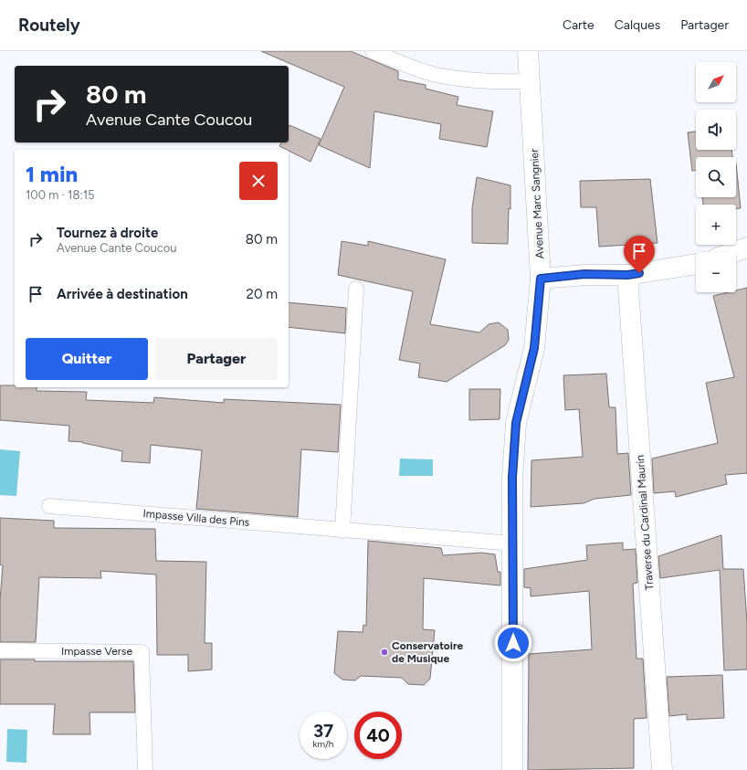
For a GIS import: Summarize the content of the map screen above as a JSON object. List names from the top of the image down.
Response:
{
  "streets": {
    "street": ["Avenue Marc Sangnier", "Traverse du Cardinal Maurin"],
    "lane": ["Impasse Villa des Pins", "Impasse Verse"]
  },
  "crossings": [
    ["Avenue Marc Sangnier", "Impasse Villa des Pins"]
  ],
  "places": ["Conservatoire de Musique"],
  "north": "top right",
  "page": {
    "header": "Routely",
    "nav": ["Carte", "Calques", "Partager"],
    "map_buttons": ["+", "−"],
    "turn": ["80 m", "Avenue Cante Coucou"],
    "heading": ["1 min", "100 m · 18:15"],
    "list": [
      {
        "name": "Tournez à droite",
        "note": "Avenue Cante Coucou",
        "value": "80 m"
      },
      {
        "name": "Arrivée à destination",
        "value": "20 m"
      }
    ],
    "buttons": ["Quitter", "Partager"],
    "speed": "37 km/h",
    "limit": "40"
  }
}
